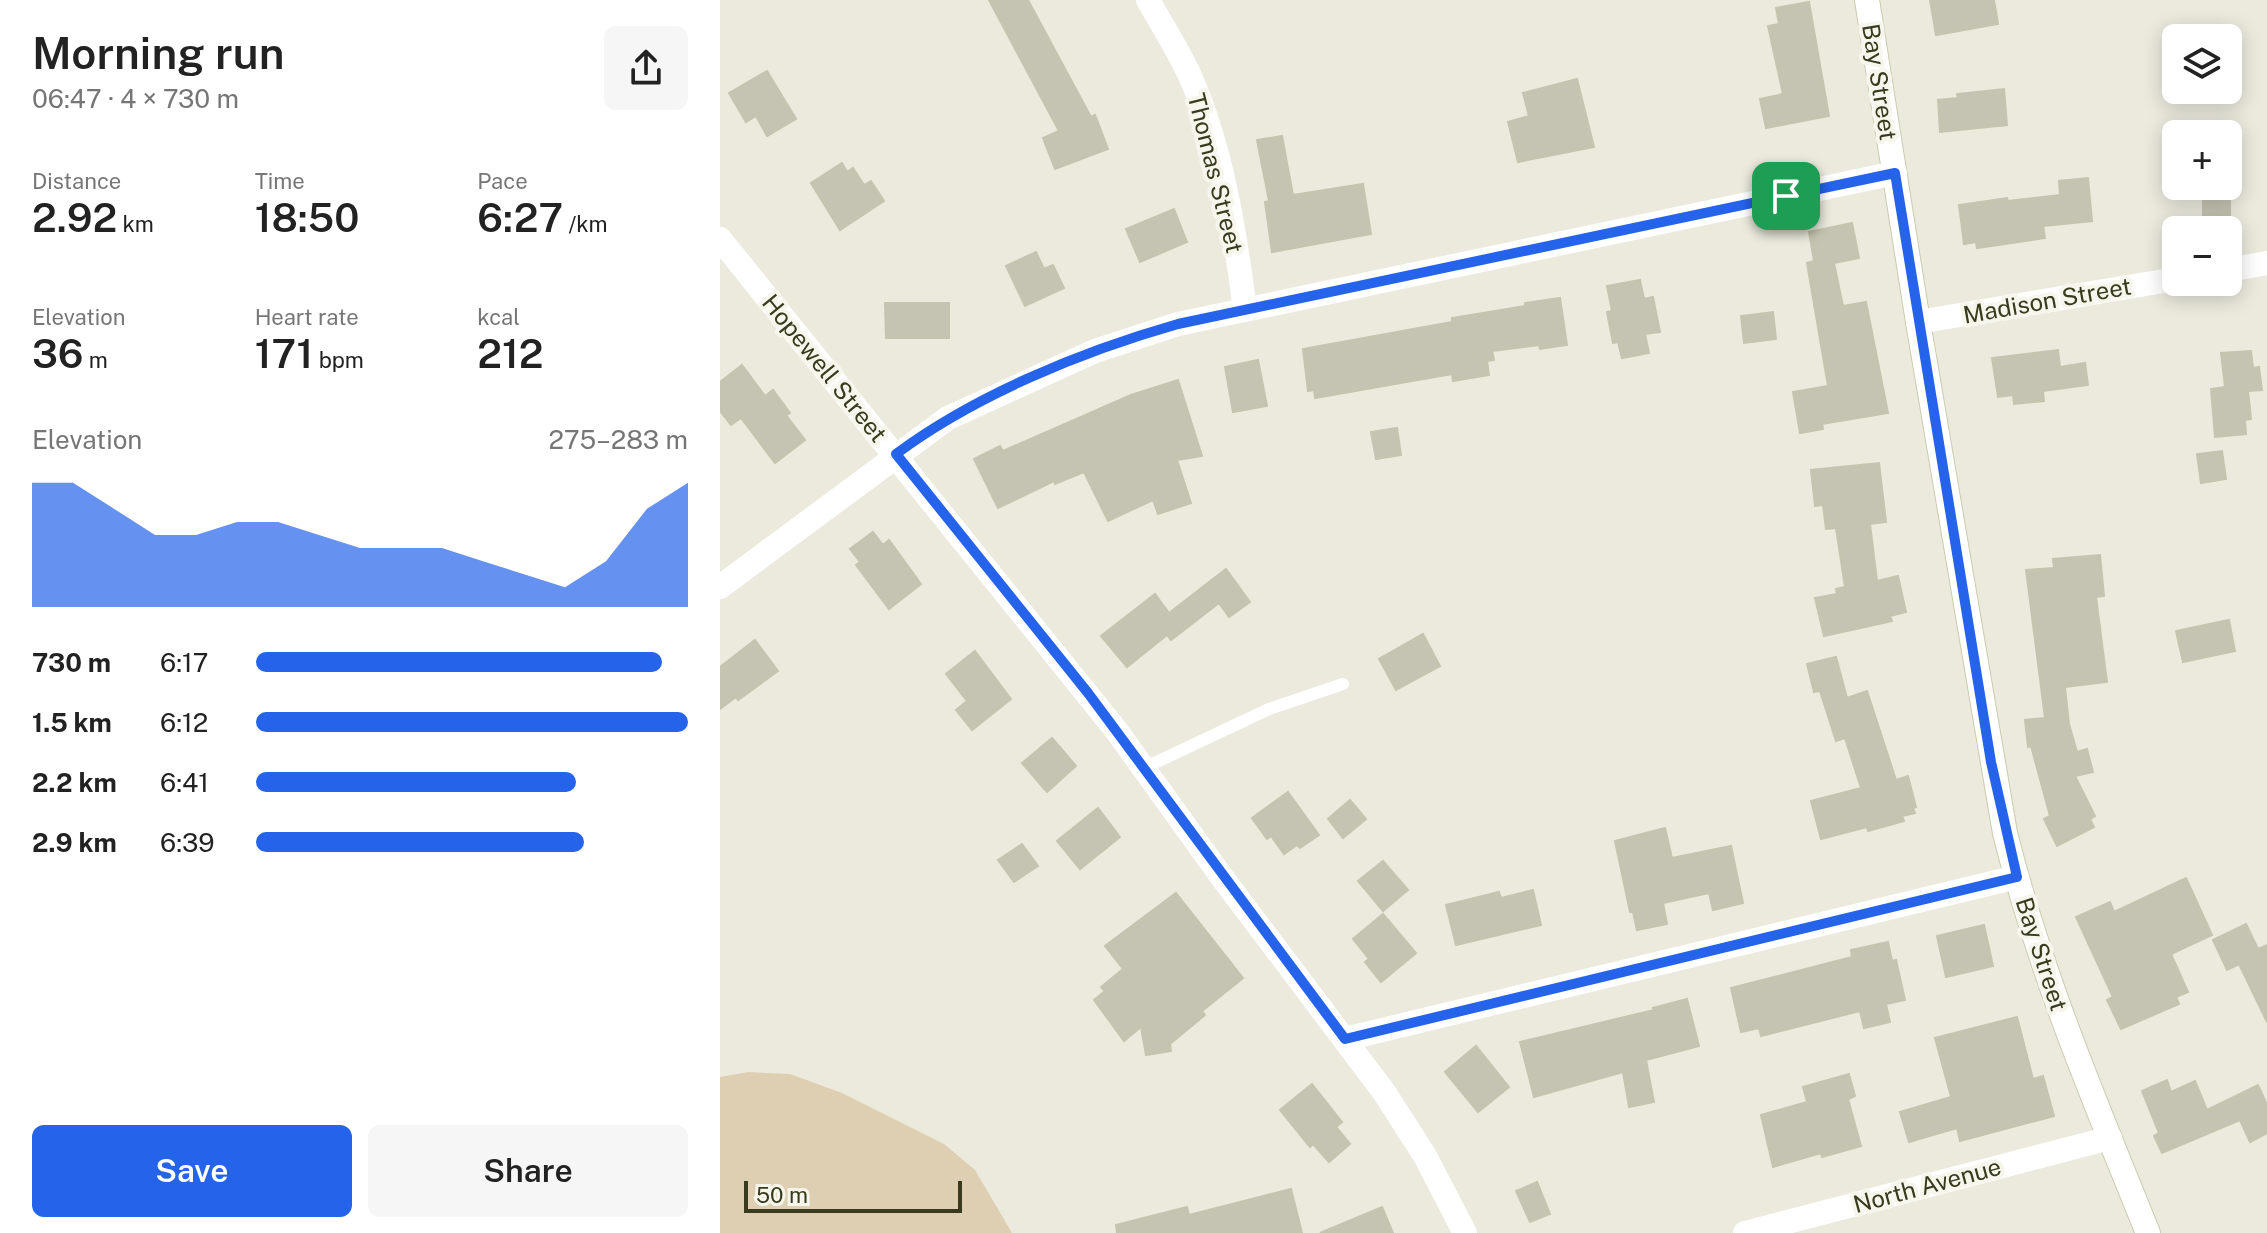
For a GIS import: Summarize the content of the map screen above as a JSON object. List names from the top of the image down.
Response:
{
  "streets": {
    "street": [
      "Bay Street",
      "Thomas Street",
      "Madison Street",
      "Hopewell Street",
      "North Avenue"
    ]
  },
  "crossings": [
    ["Bay Street", "Madison Street"],
    ["Bay Street", "North Avenue"]
  ],
  "scale_bar": "50 m",
  "page": {
    "heading": ["Morning run", "06:47 · 4 × 730 m"],
    "map_buttons": ["+", "−"],
    "stats": [
      ["Distance", "2.92 km"],
      ["Time", "18:50"],
      ["Pace", "6:27 /km"],
      ["Elevation", "36 m"],
      ["Heart rate", "171 bpm"],
      ["kcal", "212"]
    ],
    "chart": ["Elevation", "275–283 m"],
    "list": [
      {
        "name": "730 m",
        "note": "6:17"
      },
      {
        "name": "1.5 km",
        "note": "6:12"
      },
      {
        "name": "2.2 km",
        "note": "6:41"
      },
      {
        "name": "2.9 km",
        "note": "6:39"
      }
    ],
    "buttons": ["Save", "Share"],
    "scale": "50 m"
  }
}
